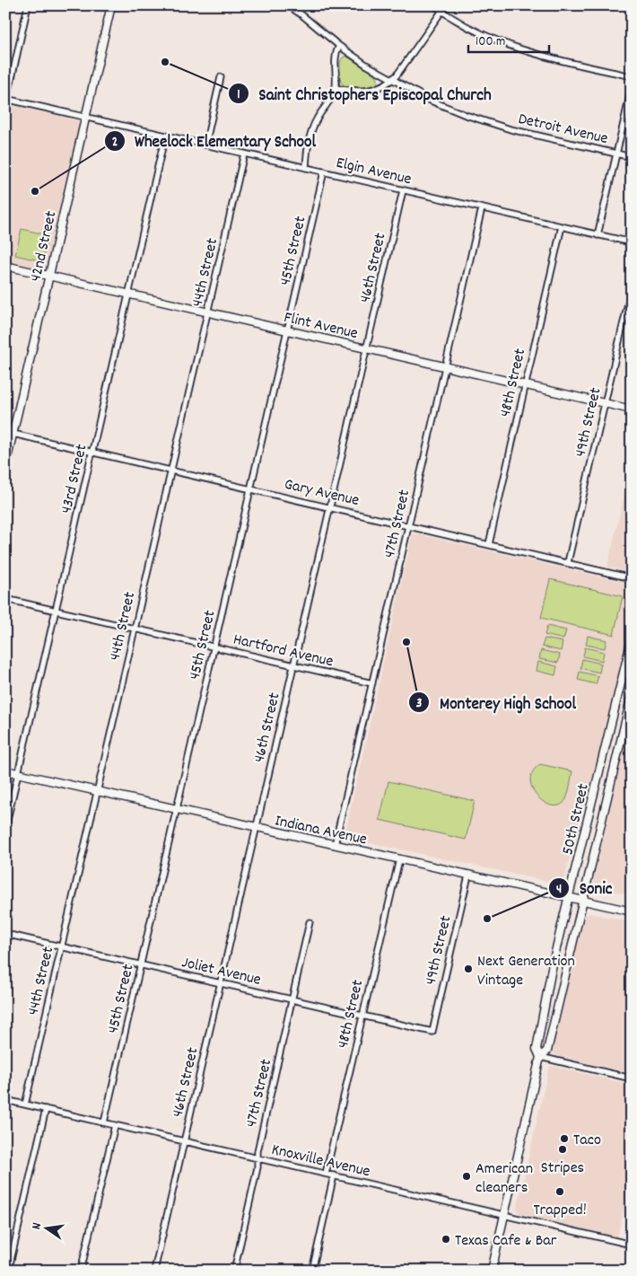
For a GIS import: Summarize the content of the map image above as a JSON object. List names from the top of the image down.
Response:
{
  "streets": {
    "main road": [
      "42nd Street",
      "Flint Avenue",
      "50th Street",
      "Indiana Avenue"
    ],
    "street": [
      "Detroit Avenue",
      "Elgin Avenue",
      "45th Street",
      "46th Street",
      "44th Street",
      "48th Street",
      "49th Street",
      "43rd Street",
      "Gary Avenue",
      "47th Street",
      "Hartford Avenue",
      "Joliet Avenue",
      "Knoxville Avenue"
    ]
  },
  "crossings": [
    ["Elgin Avenue", "42nd Street"],
    ["Elgin Avenue", "45th Street"],
    ["Elgin Avenue", "46th Street"],
    ["Elgin Avenue", "44th Street"],
    ["Elgin Avenue", "48th Street"],
    ["Elgin Avenue", "43rd Street"],
    ["Elgin Avenue", "47th Street"],
    ["42nd Street", "Flint Avenue"],
    ["42nd Street", "Gary Avenue"],
    ["45th Street", "Flint Avenue"],
    ["45th Street", "Gary Avenue"],
    ["45th Street", "Hartford Avenue"],
    ["45th Street", "Indiana Avenue"],
    ["45th Street", "Joliet Avenue"],
    ["45th Street", "Knoxville Avenue"],
    ["46th Street", "Flint Avenue"],
    ["46th Street", "Gary Avenue"],
    ["46th Street", "Hartford Avenue"],
    ["46th Street", "Indiana Avenue"],
    ["46th Street", "Joliet Avenue"],
    ["46th Street", "Knoxville Avenue"],
    ["44th Street", "Flint Avenue"],
    ["44th Street", "Gary Avenue"],
    ["44th Street", "Hartford Avenue"],
    ["44th Street", "Indiana Avenue"],
    ["44th Street", "Joliet Avenue"],
    ["44th Street", "Knoxville Avenue"],
    ["Flint Avenue", "48th Street"],
    ["Flint Avenue", "49th Street"],
    ["Flint Avenue", "43rd Street"],
    ["Flint Avenue", "47th Street"],
    ["48th Street", "Gary Avenue"],
    ["48th Street", "Indiana Avenue"],
    ["48th Street", "Joliet Avenue"],
    ["48th Street", "Knoxville Avenue"],
    ["49th Street", "Gary Avenue"],
    ["49th Street", "Indiana Avenue"],
    ["49th Street", "Joliet Avenue"],
    ["43rd Street", "Gary Avenue"],
    ["43rd Street", "Hartford Avenue"],
    ["43rd Street", "Indiana Avenue"],
    ["Gary Avenue", "47th Street"],
    ["47th Street", "Hartford Avenue"],
    ["47th Street", "Indiana Avenue"],
    ["47th Street", "Joliet Avenue"],
    ["47th Street", "Knoxville Avenue"],
    ["50th Street", "Indiana Avenue"],
    ["50th Street", "Knoxville Avenue"]
  ],
  "places": [
    "Saint Christophers Episcopal Church",
    "Wheelock Elementary School",
    "Monterey High School",
    "Sonic",
    "Next Generation Vintage",
    "Taco",
    "Stripes",
    "American cleaners",
    "Trapped!",
    "Texas Cafe & Bar"
  ],
  "scale_bar": "100 m",
  "north": "left"
}
